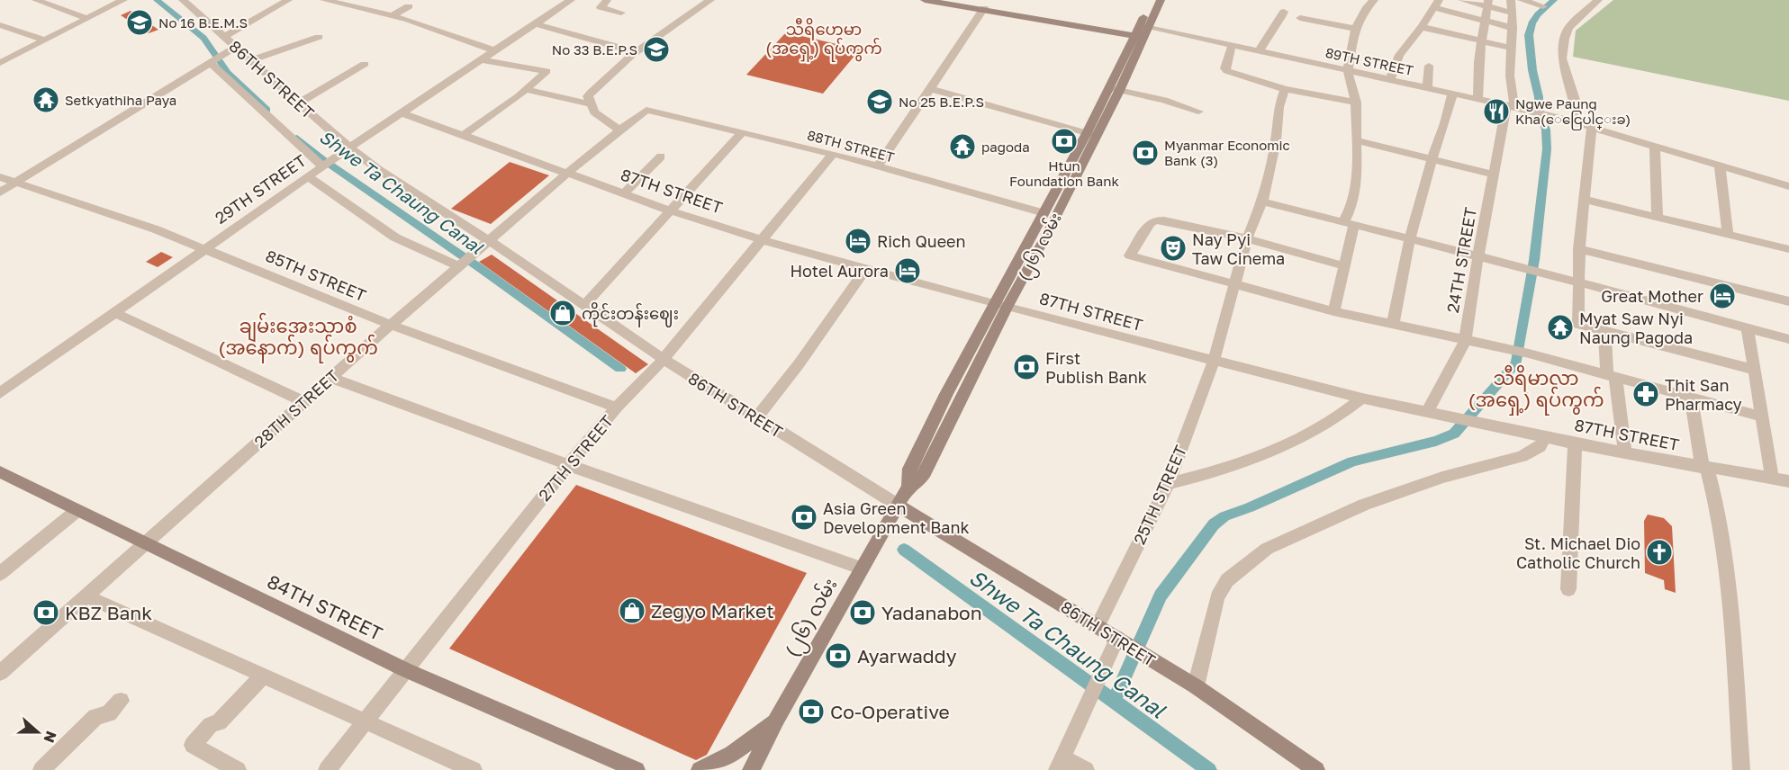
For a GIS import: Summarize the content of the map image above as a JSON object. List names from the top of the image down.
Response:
{
  "streets": {
    "main road": [
      "89TH STREET",
      "86TH STREET",
      "(၂၆) လမ်း",
      "84TH STREET"
    ],
    "street": [
      "88TH STREET",
      "29TH STREET",
      "87TH STREET",
      "24TH STREET",
      "85TH STREET",
      "28TH STREET",
      "27TH STREET",
      "25TH STREET"
    ]
  },
  "crossings": [
    ["89TH STREET", "(၂၆) လမ်း"],
    ["89TH STREET", "24TH STREET"],
    ["86TH STREET", "29TH STREET"],
    ["86TH STREET", "(၂၆) လမ်း"],
    ["86TH STREET", "28TH STREET"],
    ["86TH STREET", "27TH STREET"],
    ["86TH STREET", "25TH STREET"],
    ["88TH STREET", "(၂၆) လမ်း"],
    ["88TH STREET", "28TH STREET"],
    ["88TH STREET", "27TH STREET"],
    ["29TH STREET", "87TH STREET"],
    ["29TH STREET", "85TH STREET"],
    ["87TH STREET", "(၂၆) လမ်း"],
    ["87TH STREET", "24TH STREET"],
    ["87TH STREET", "28TH STREET"],
    ["87TH STREET", "27TH STREET"],
    ["87TH STREET", "25TH STREET"],
    ["85TH STREET", "28TH STREET"],
    ["85TH STREET", "27TH STREET"],
    ["28TH STREET", "84TH STREET"],
    ["27TH STREET", "84TH STREET"]
  ],
  "districts": ["သီရိဟေမာ (အရှေ့) ရပ်ကွက်", "ချမ်းအေးသာစံ (အနောက်) ရပ်ကွက်", "သီရိမာလာ (အရှေ့) ရပ်ကွက်"],
  "water": ["Shwe Ta Chaung Canal"],
  "places": {
    "school or university": ["No 16 B.E.M.S", "No 33 B.E.P.S", "No 25 B.E.P.S"],
    "temple": ["Setkyathiha Paya", "pagoda", "Myat Saw Nyi Naung Pagoda"],
    "restaurant": ["Ngwe Paung Kha(ေငြေပါင္းခ)"],
    "bank": [
      "Htun Foundation Bank",
      "Myanmar Economic Bank (3)",
      "First Publish Bank",
      "Asia Green Development Bank",
      "KBZ Bank",
      "Yadanabon",
      "Ayarwaddy",
      "Co-Operative"
    ],
    "hotel": ["Rich Queen", "Hotel Aurora", "Great Mother"],
    "theatre": ["Nay Pyi Taw Cinema"],
    "shop": ["ကိုင်းတန်းဈေး", "Zegyo Market"],
    "pharmacy": ["Thit San Pharmacy"],
    "church": ["St. Michael Dio Catholic Church"]
  },
  "north": "right"
}
